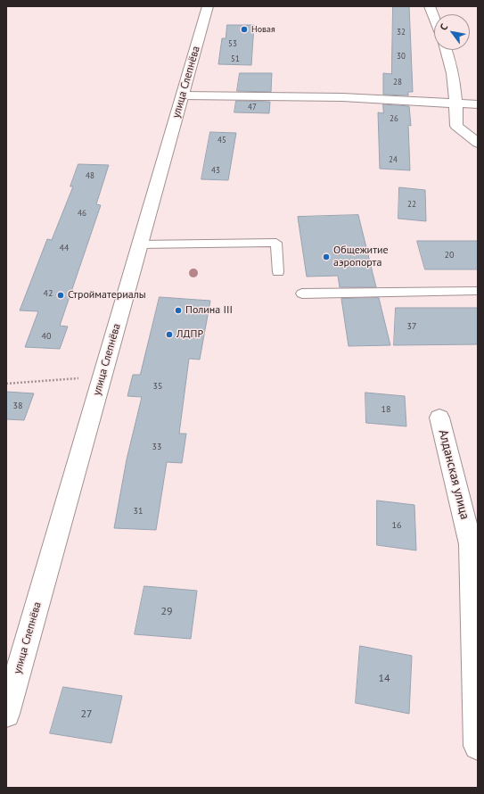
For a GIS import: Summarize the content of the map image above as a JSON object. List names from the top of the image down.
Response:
{
  "streets": {
    "street": ["улица Слепнёва", "Алданская улица"]
  },
  "places": [
    "Новая",
    "Общежитие аэропорта",
    "Стройматериалы",
    "Полина III",
    "ЛДПР"
  ],
  "house_numbers": [
    "32",
    "53",
    "30",
    "51",
    "28",
    "47",
    "26",
    "45",
    "24",
    "43",
    "48",
    "22",
    "46",
    "44",
    "20",
    "42",
    "37",
    "40",
    "35",
    "38",
    "18",
    "33",
    "31",
    "16",
    "29",
    "14",
    "27"
  ],
  "north": "top left"
}
